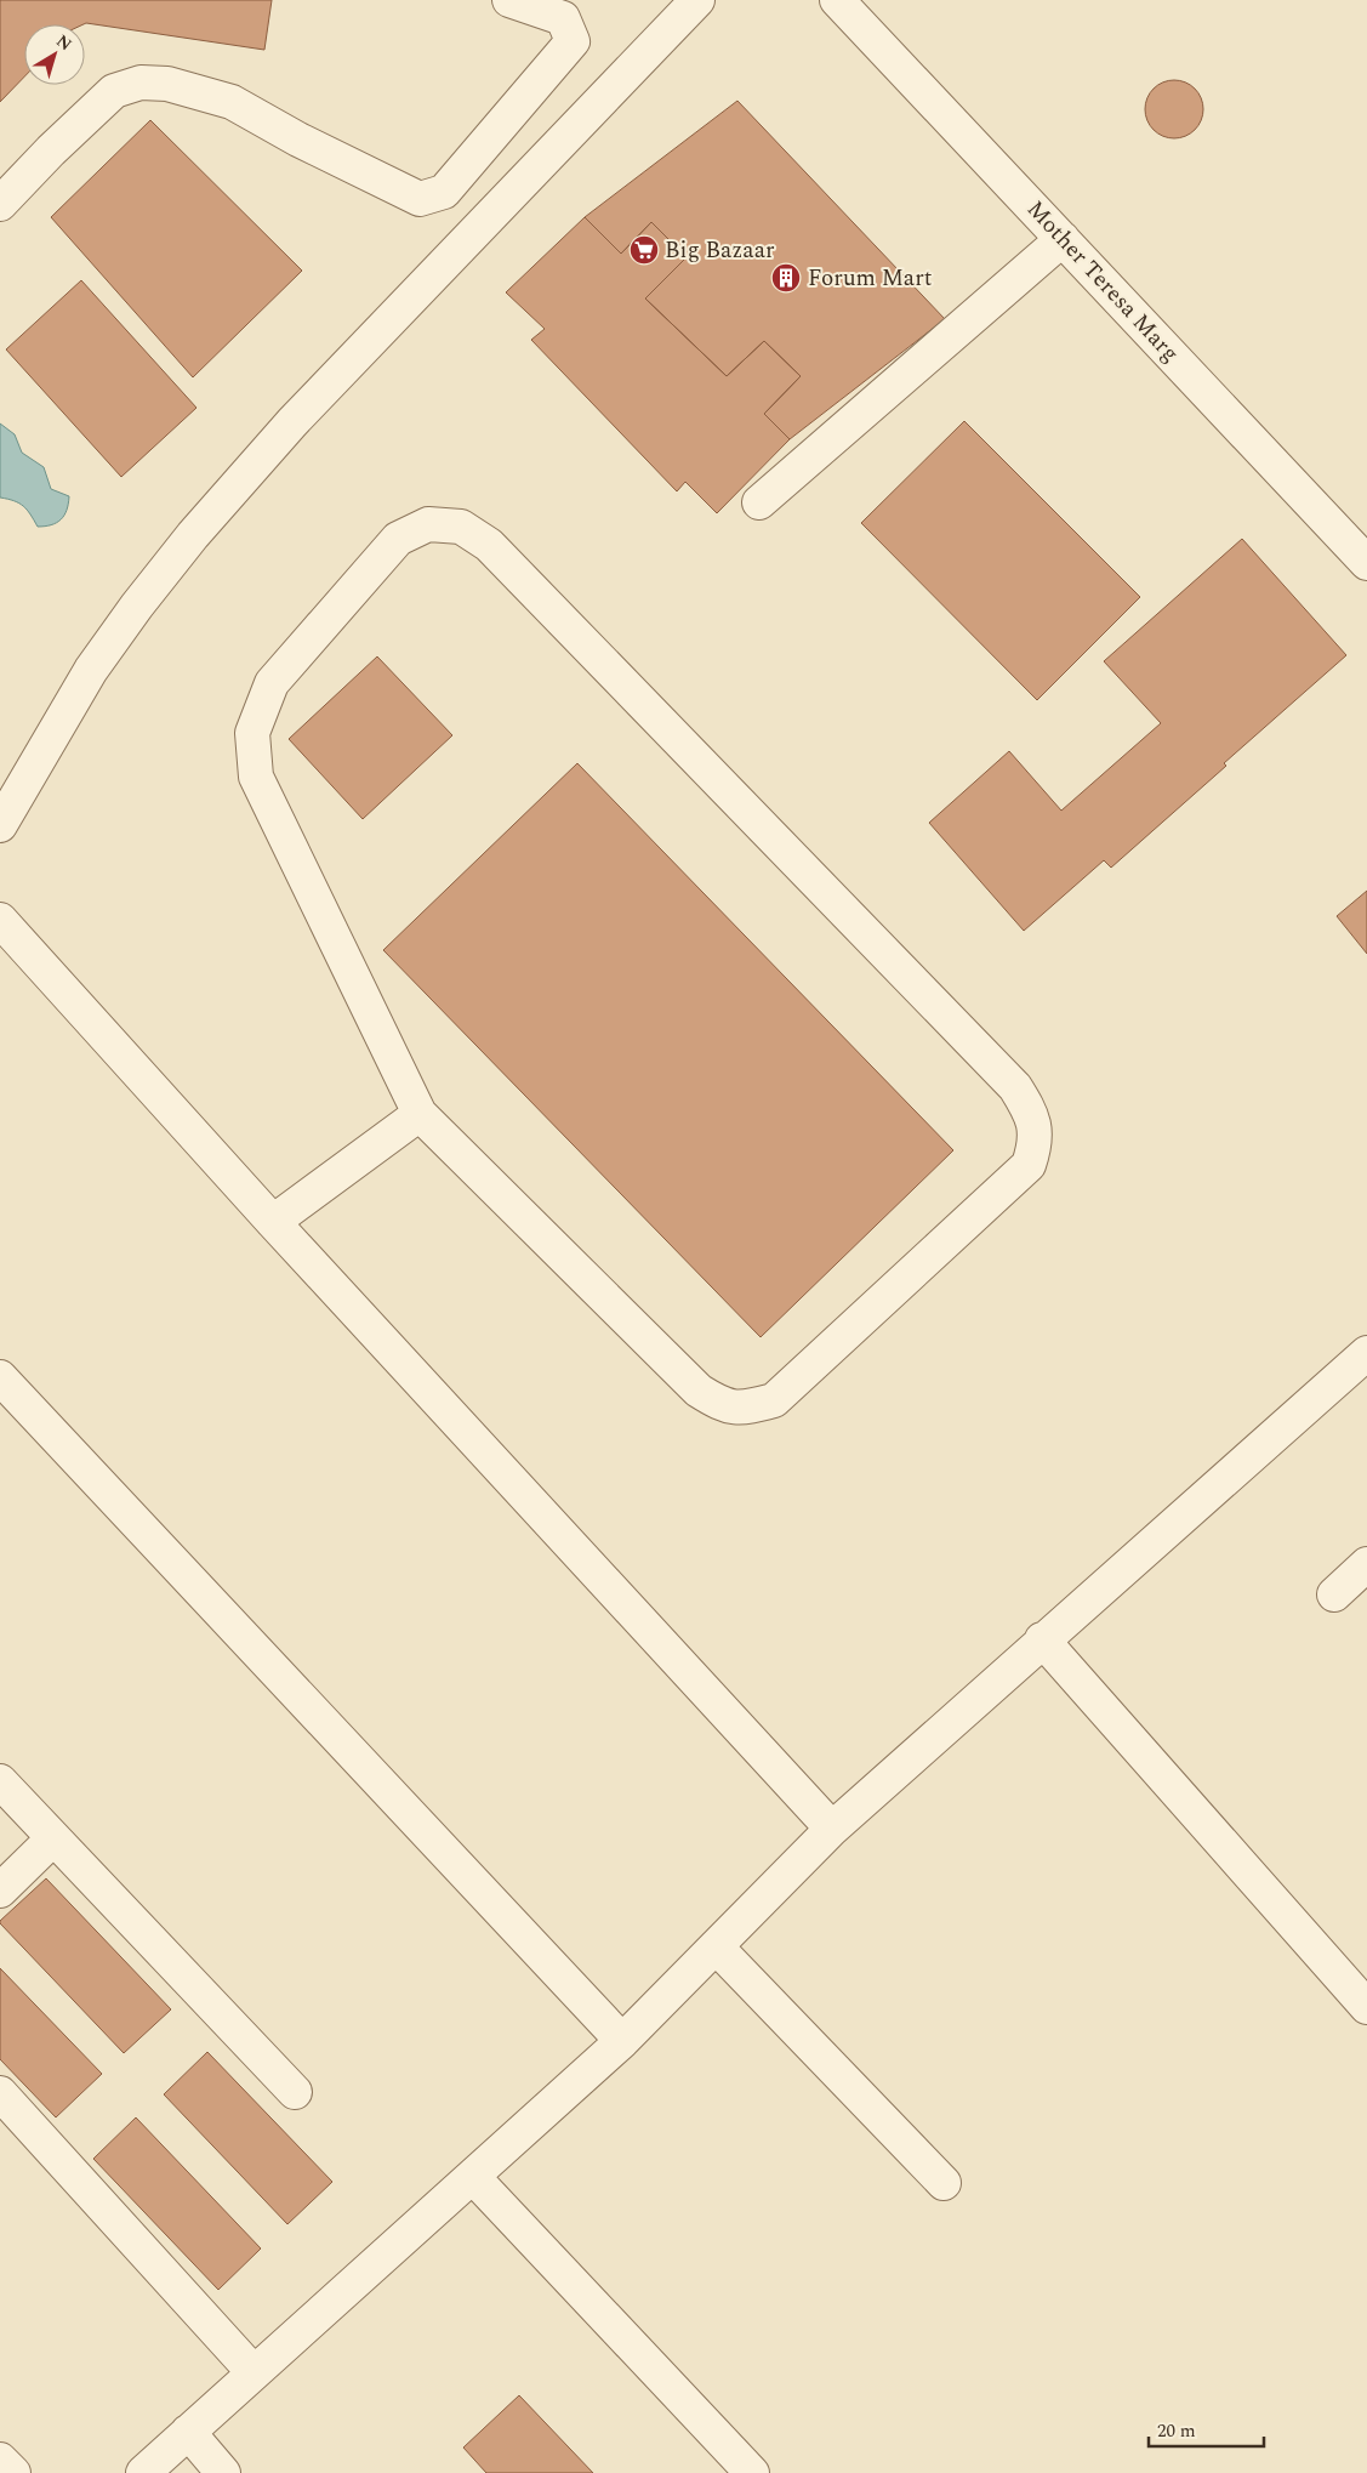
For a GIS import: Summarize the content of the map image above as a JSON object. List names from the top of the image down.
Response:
{
  "streets": {
    "street": ["Mother Teresa Marg"]
  },
  "places": {
    "supermarket": ["Big Bazaar"],
    "building": ["Forum Mart"]
  },
  "scale_bar": "20 m",
  "north": "top right"
}
